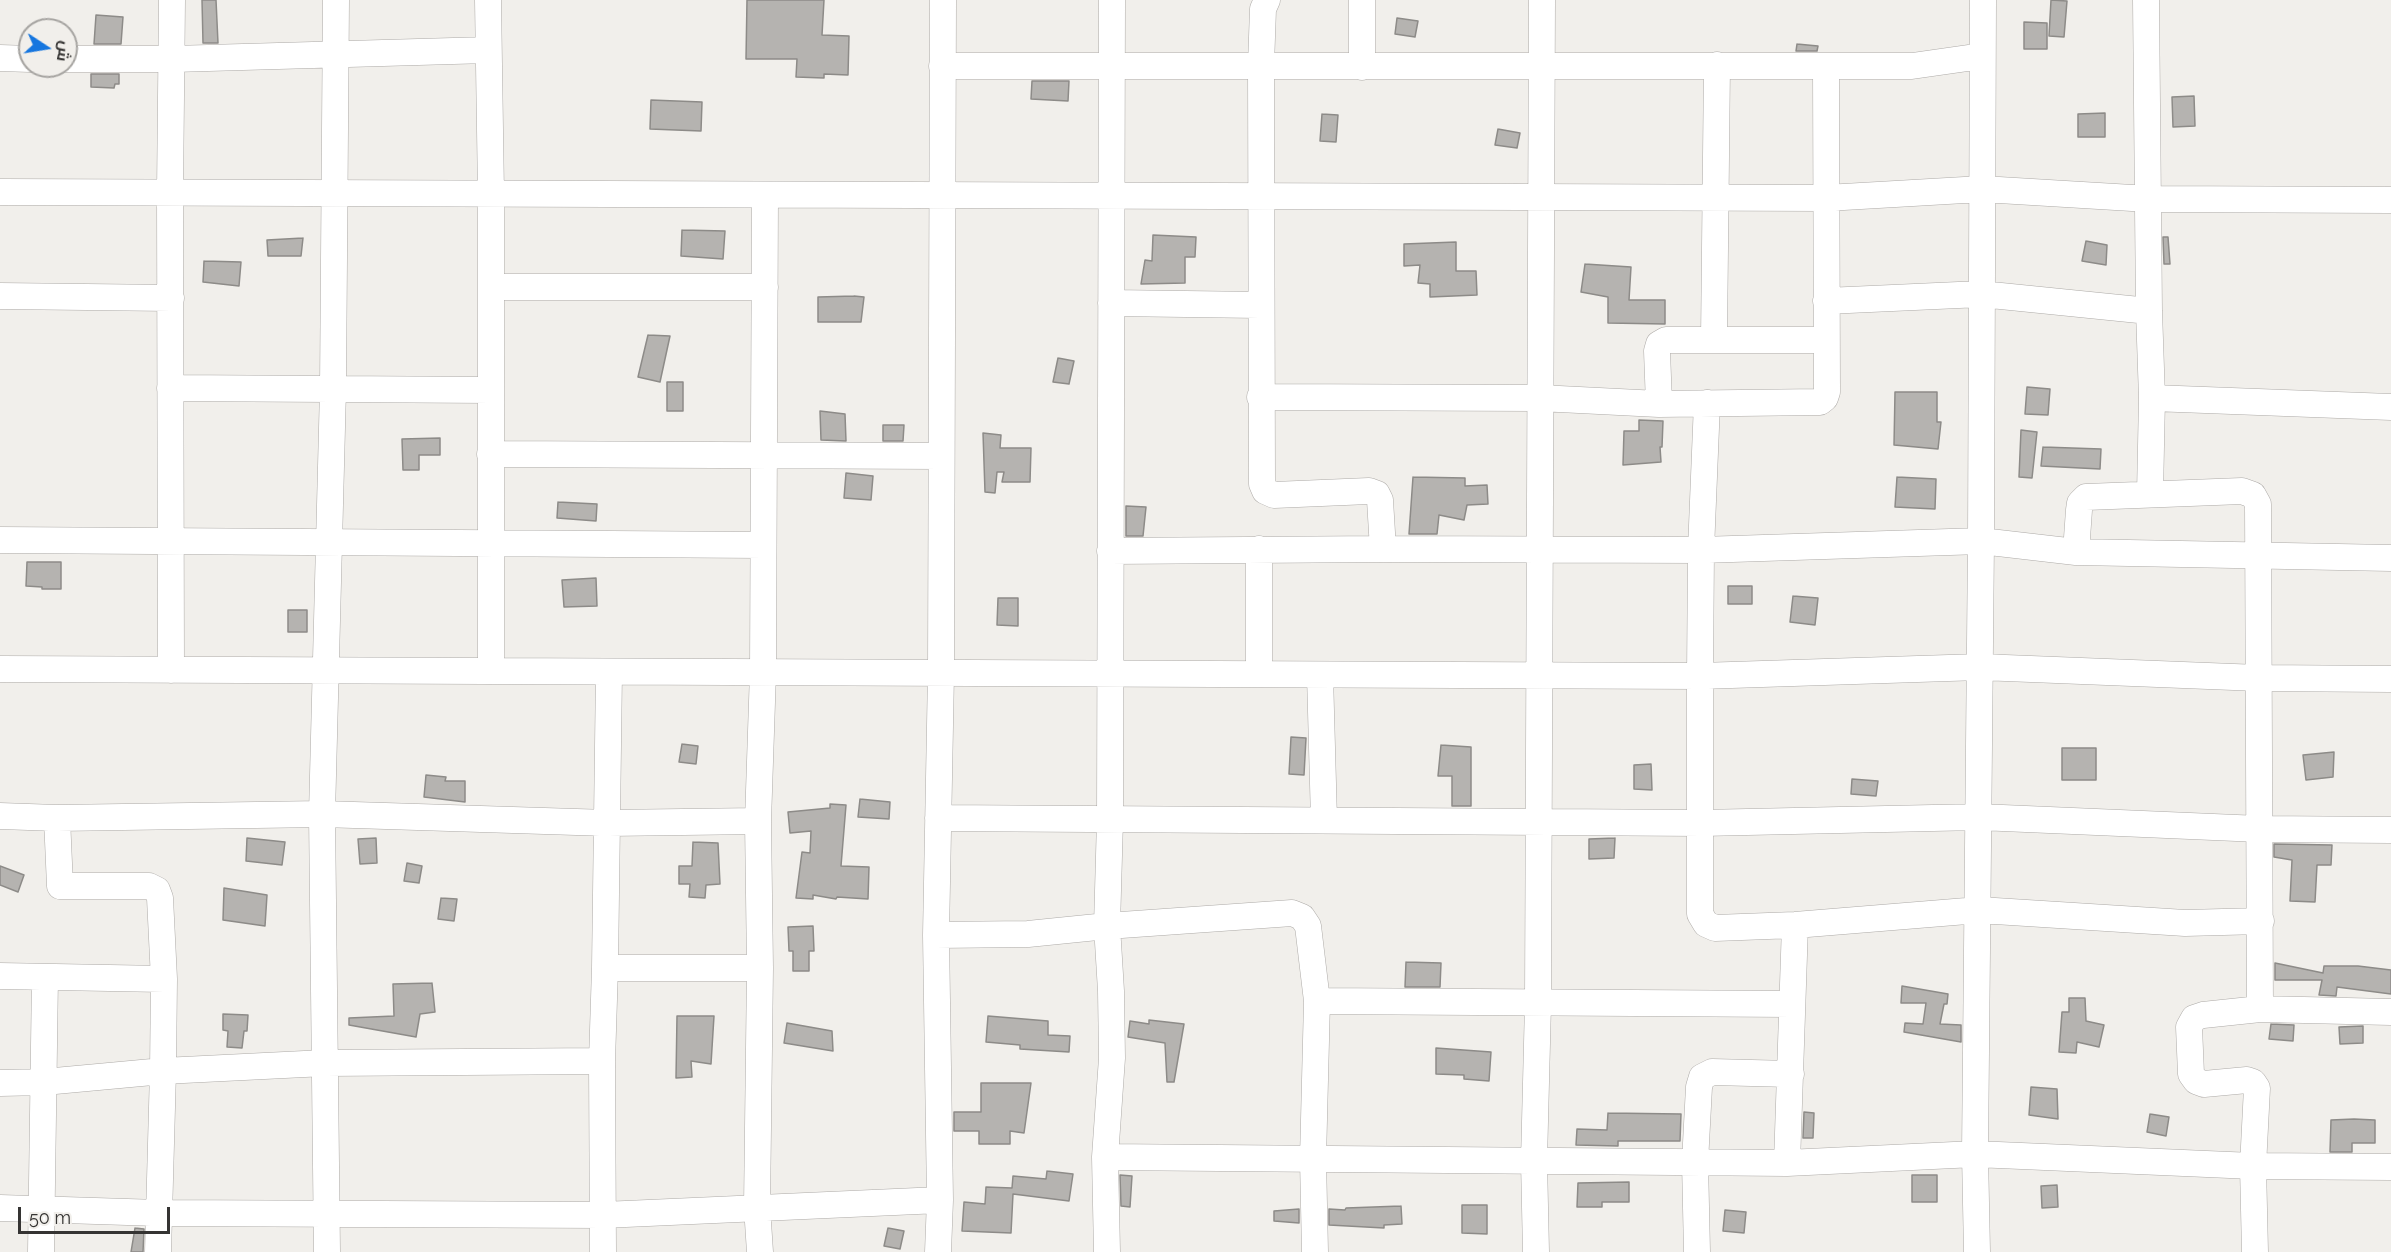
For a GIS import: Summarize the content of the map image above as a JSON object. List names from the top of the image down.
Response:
{
  "scale_bar": "50 m",
  "north": "right"
}
